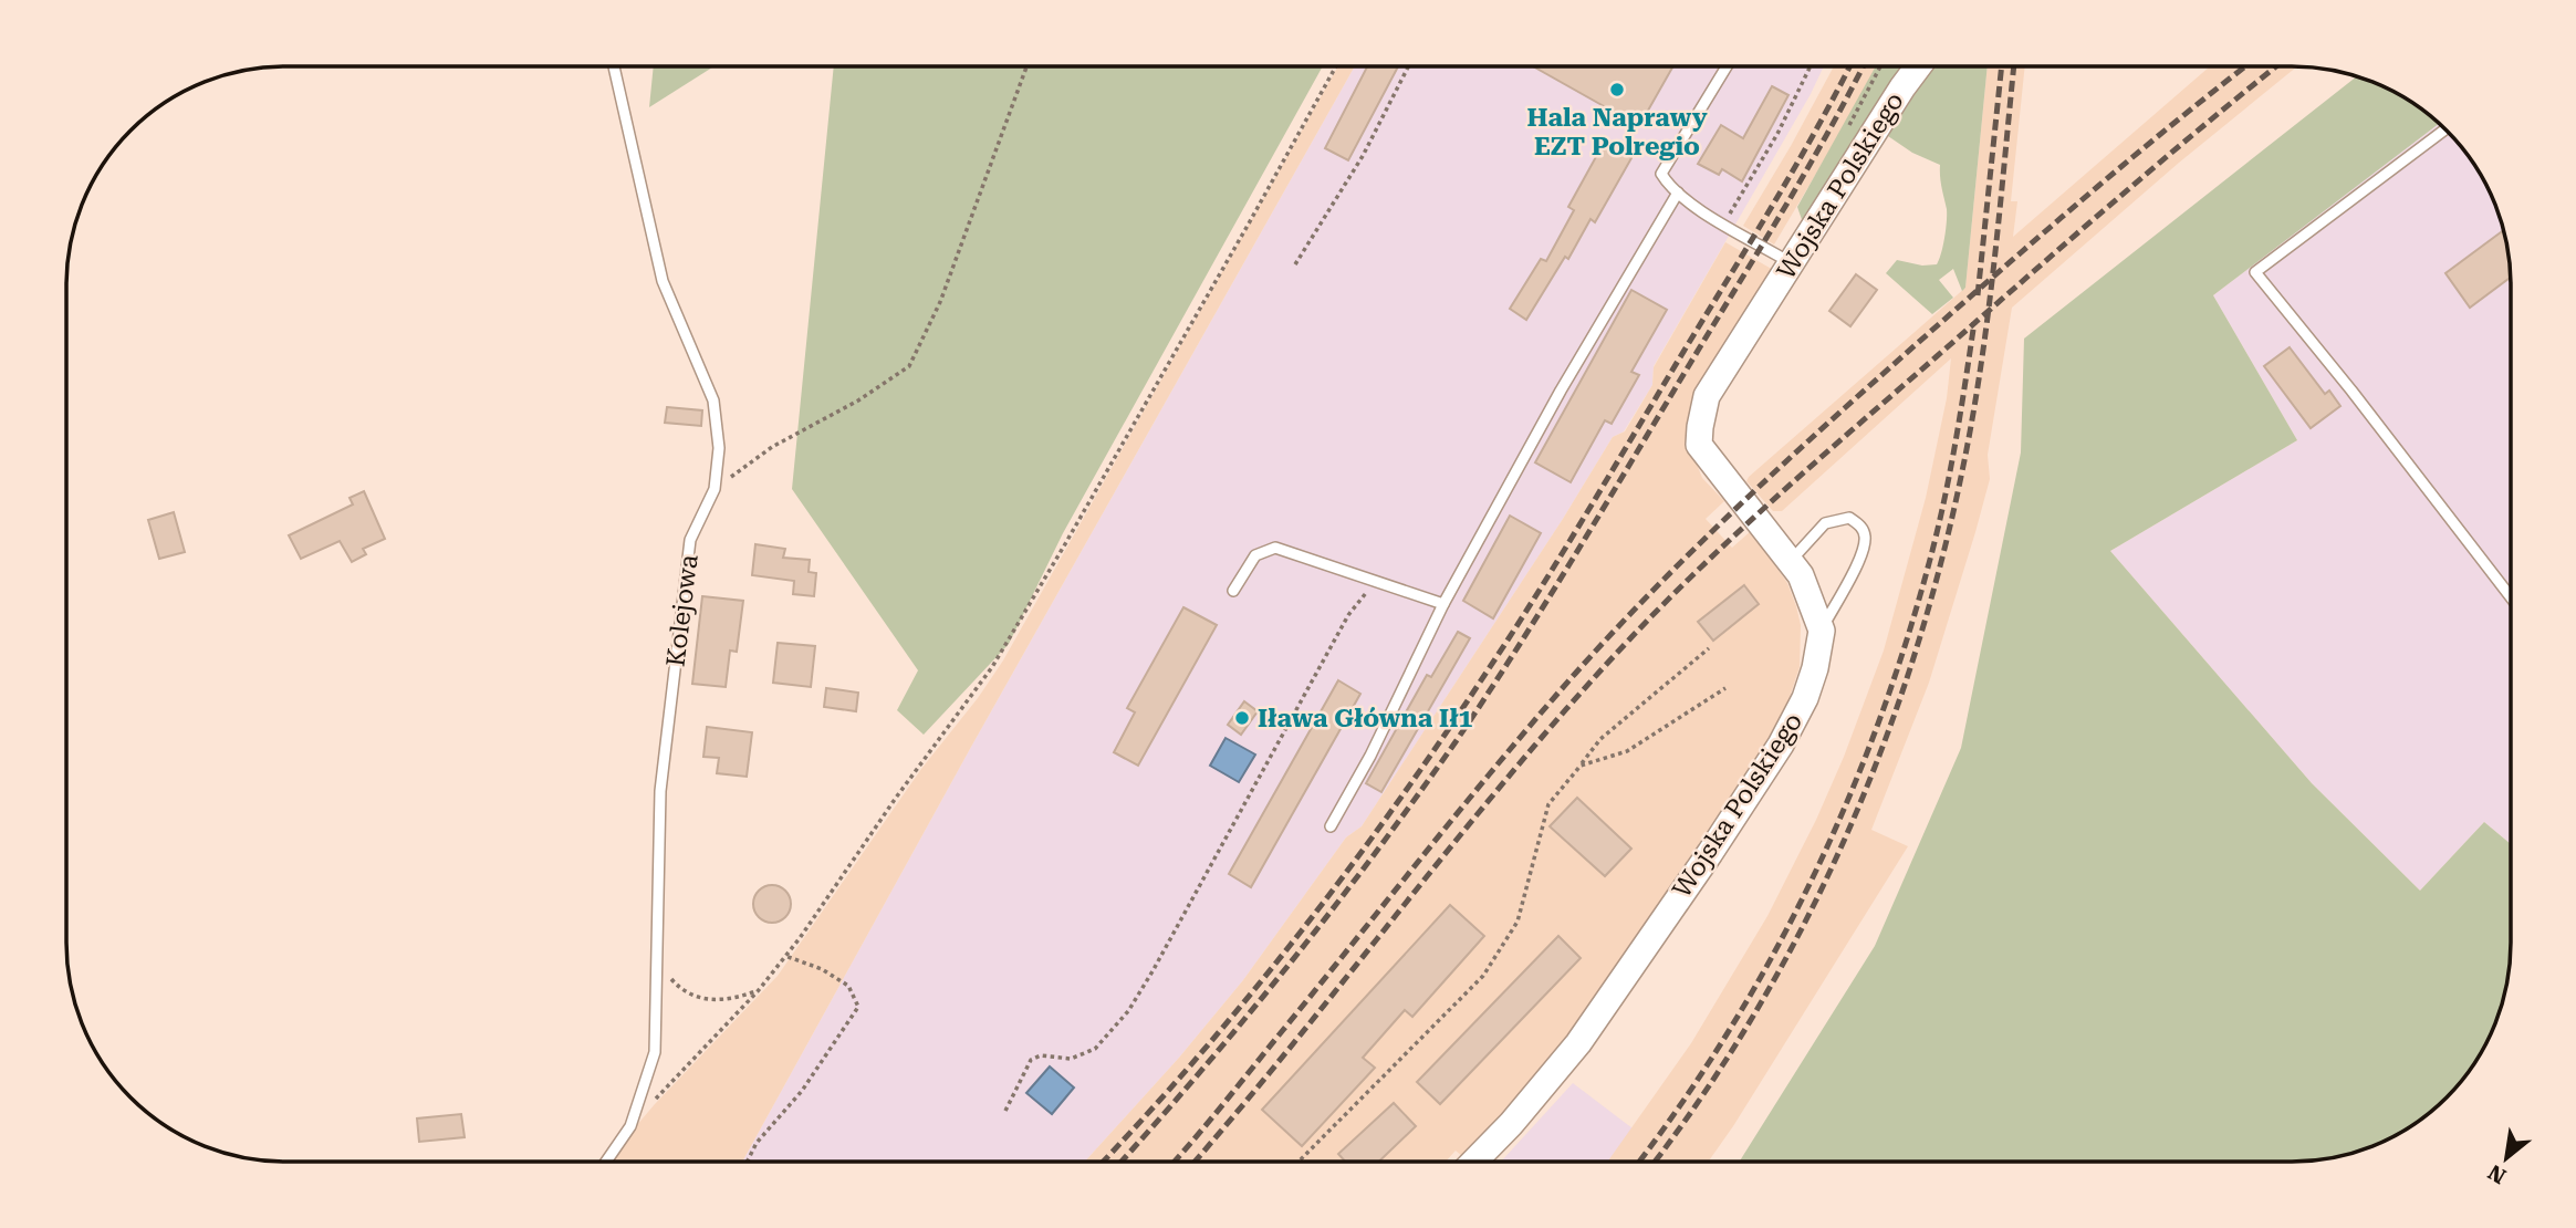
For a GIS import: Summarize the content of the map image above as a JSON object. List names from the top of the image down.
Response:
{
  "streets": {
    "street": ["Wojska Polskiego"],
    "lane": ["Kolejowa"]
  },
  "places": ["Hala Naprawy EZT Polregio", "Iława Główna Ił1"],
  "north": "bottom left"
}
